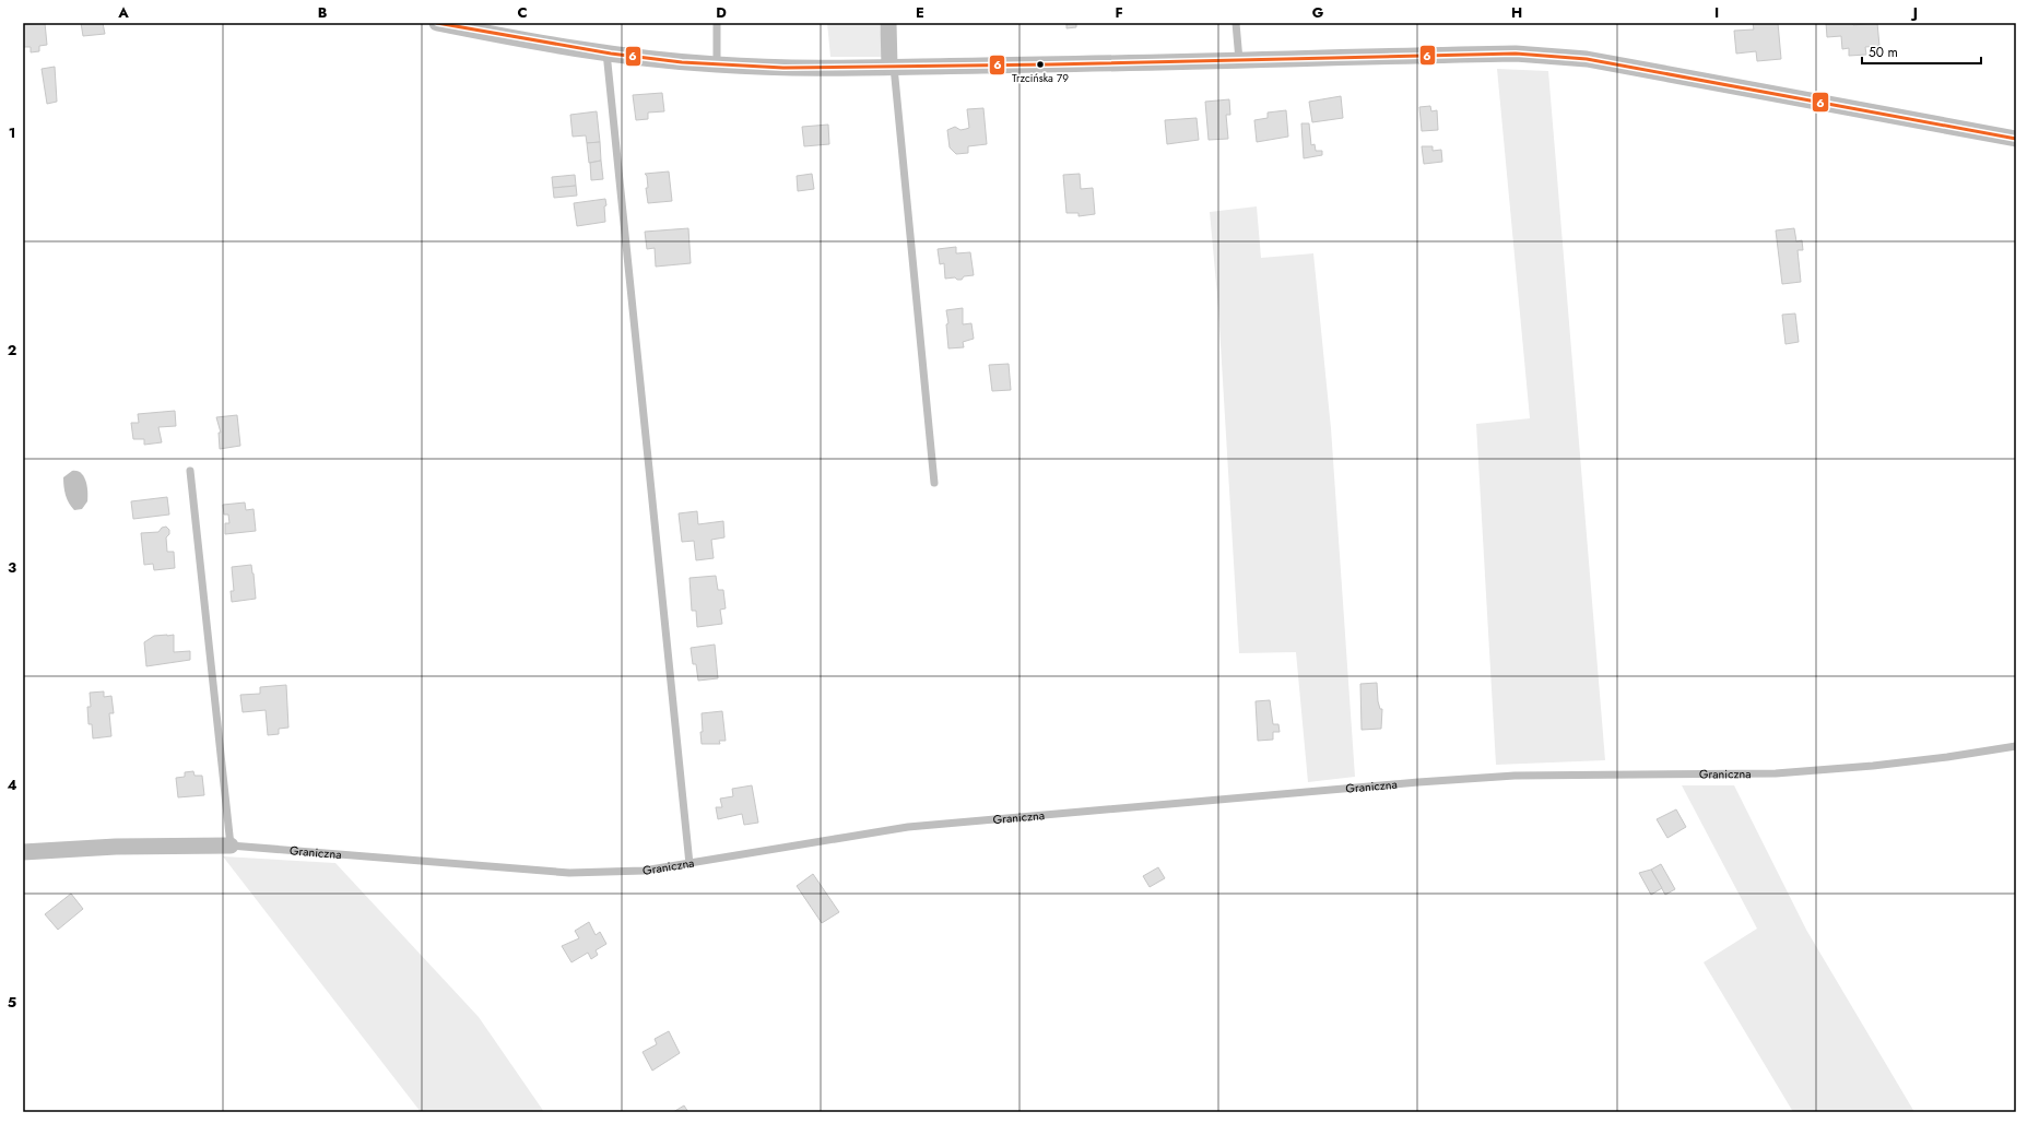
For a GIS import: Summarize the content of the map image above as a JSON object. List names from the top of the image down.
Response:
{
  "streets": {
    "street": ["Graniczna"]
  },
  "places": ["Trzcińska 79"],
  "lines": ["transit line 6"],
  "scale_bar": "50 m",
  "grid": {
    "columns": [
      "A",
      "B",
      "C",
      "D",
      "E",
      "F",
      "G",
      "H",
      "I",
      "J"
    ],
    "rows": [
      "1",
      "2",
      "3",
      "4",
      "5"
    ]
  }
}
